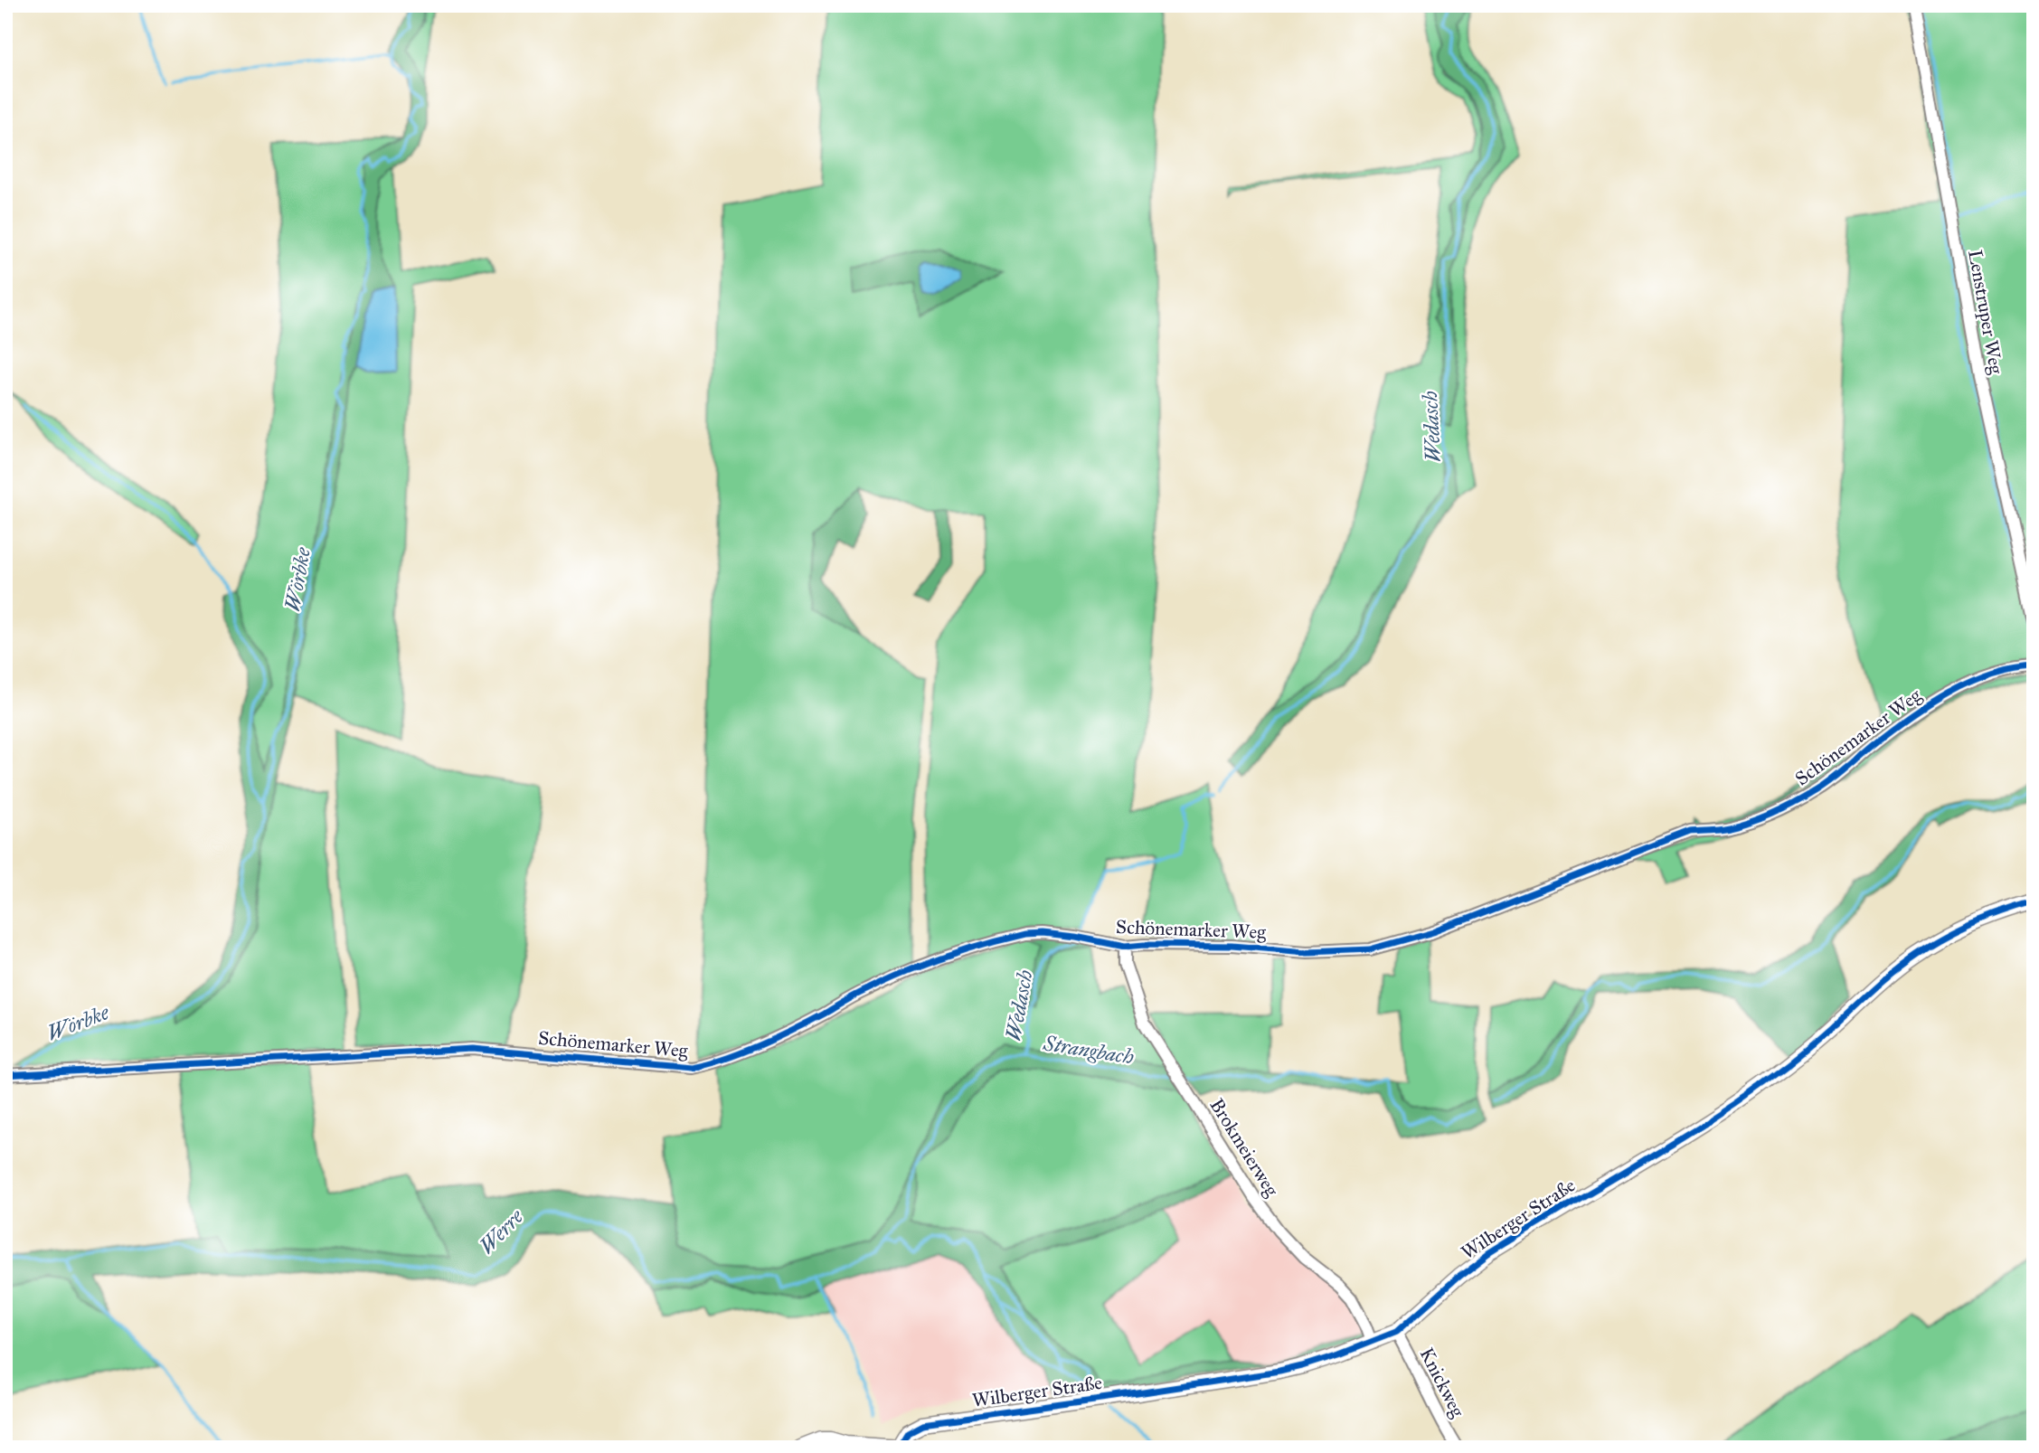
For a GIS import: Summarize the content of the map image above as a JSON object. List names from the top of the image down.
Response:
{
  "streets": {
    "street": [
      "Lenstruper Weg",
      "Schönemarker Weg",
      "Brokmeierweg",
      "Wilberger Straße",
      "Knickweg"
    ]
  },
  "crossings": [
    ["Schönemarker Weg", "Brokmeierweg"],
    ["Brokmeierweg", "Wilberger Straße"],
    ["Wilberger Straße", "Knickweg"]
  ],
  "water": [
    "Wedasch",
    "Wörbke",
    "Strangbach",
    "Werre"
  ]
}
